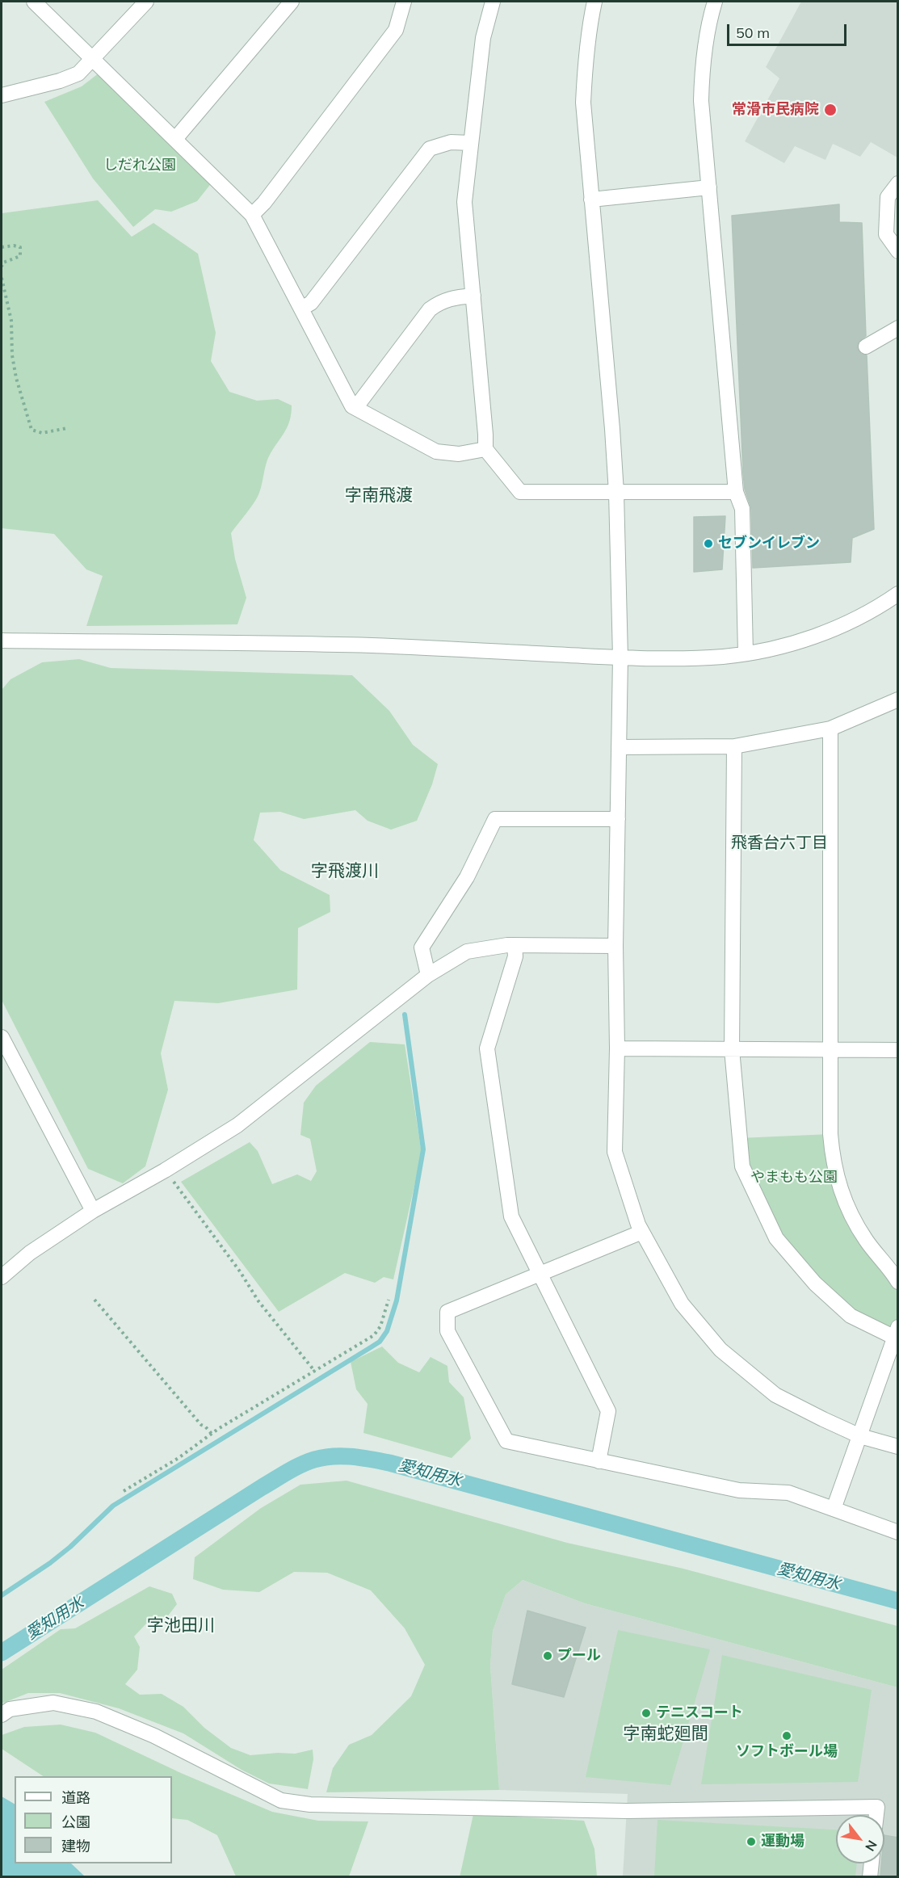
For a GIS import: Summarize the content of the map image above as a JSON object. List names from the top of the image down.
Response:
{
  "districts": [
    "字南飛渡",
    "飛香台六丁目",
    "字飛渡川",
    "字池田川",
    "字南蛇廻間"
  ],
  "water": ["愛知用水"],
  "parks": ["しだれ公園", "やまもも公園"],
  "places": [
    "常滑市民病院",
    "セブンイレブン",
    "プール",
    "テニスコート",
    "ソフトボール場",
    "運動場"
  ],
  "legend": ["道路", "公園", "建物"],
  "scale_bar": "50 m",
  "north": "bottom right"
}
